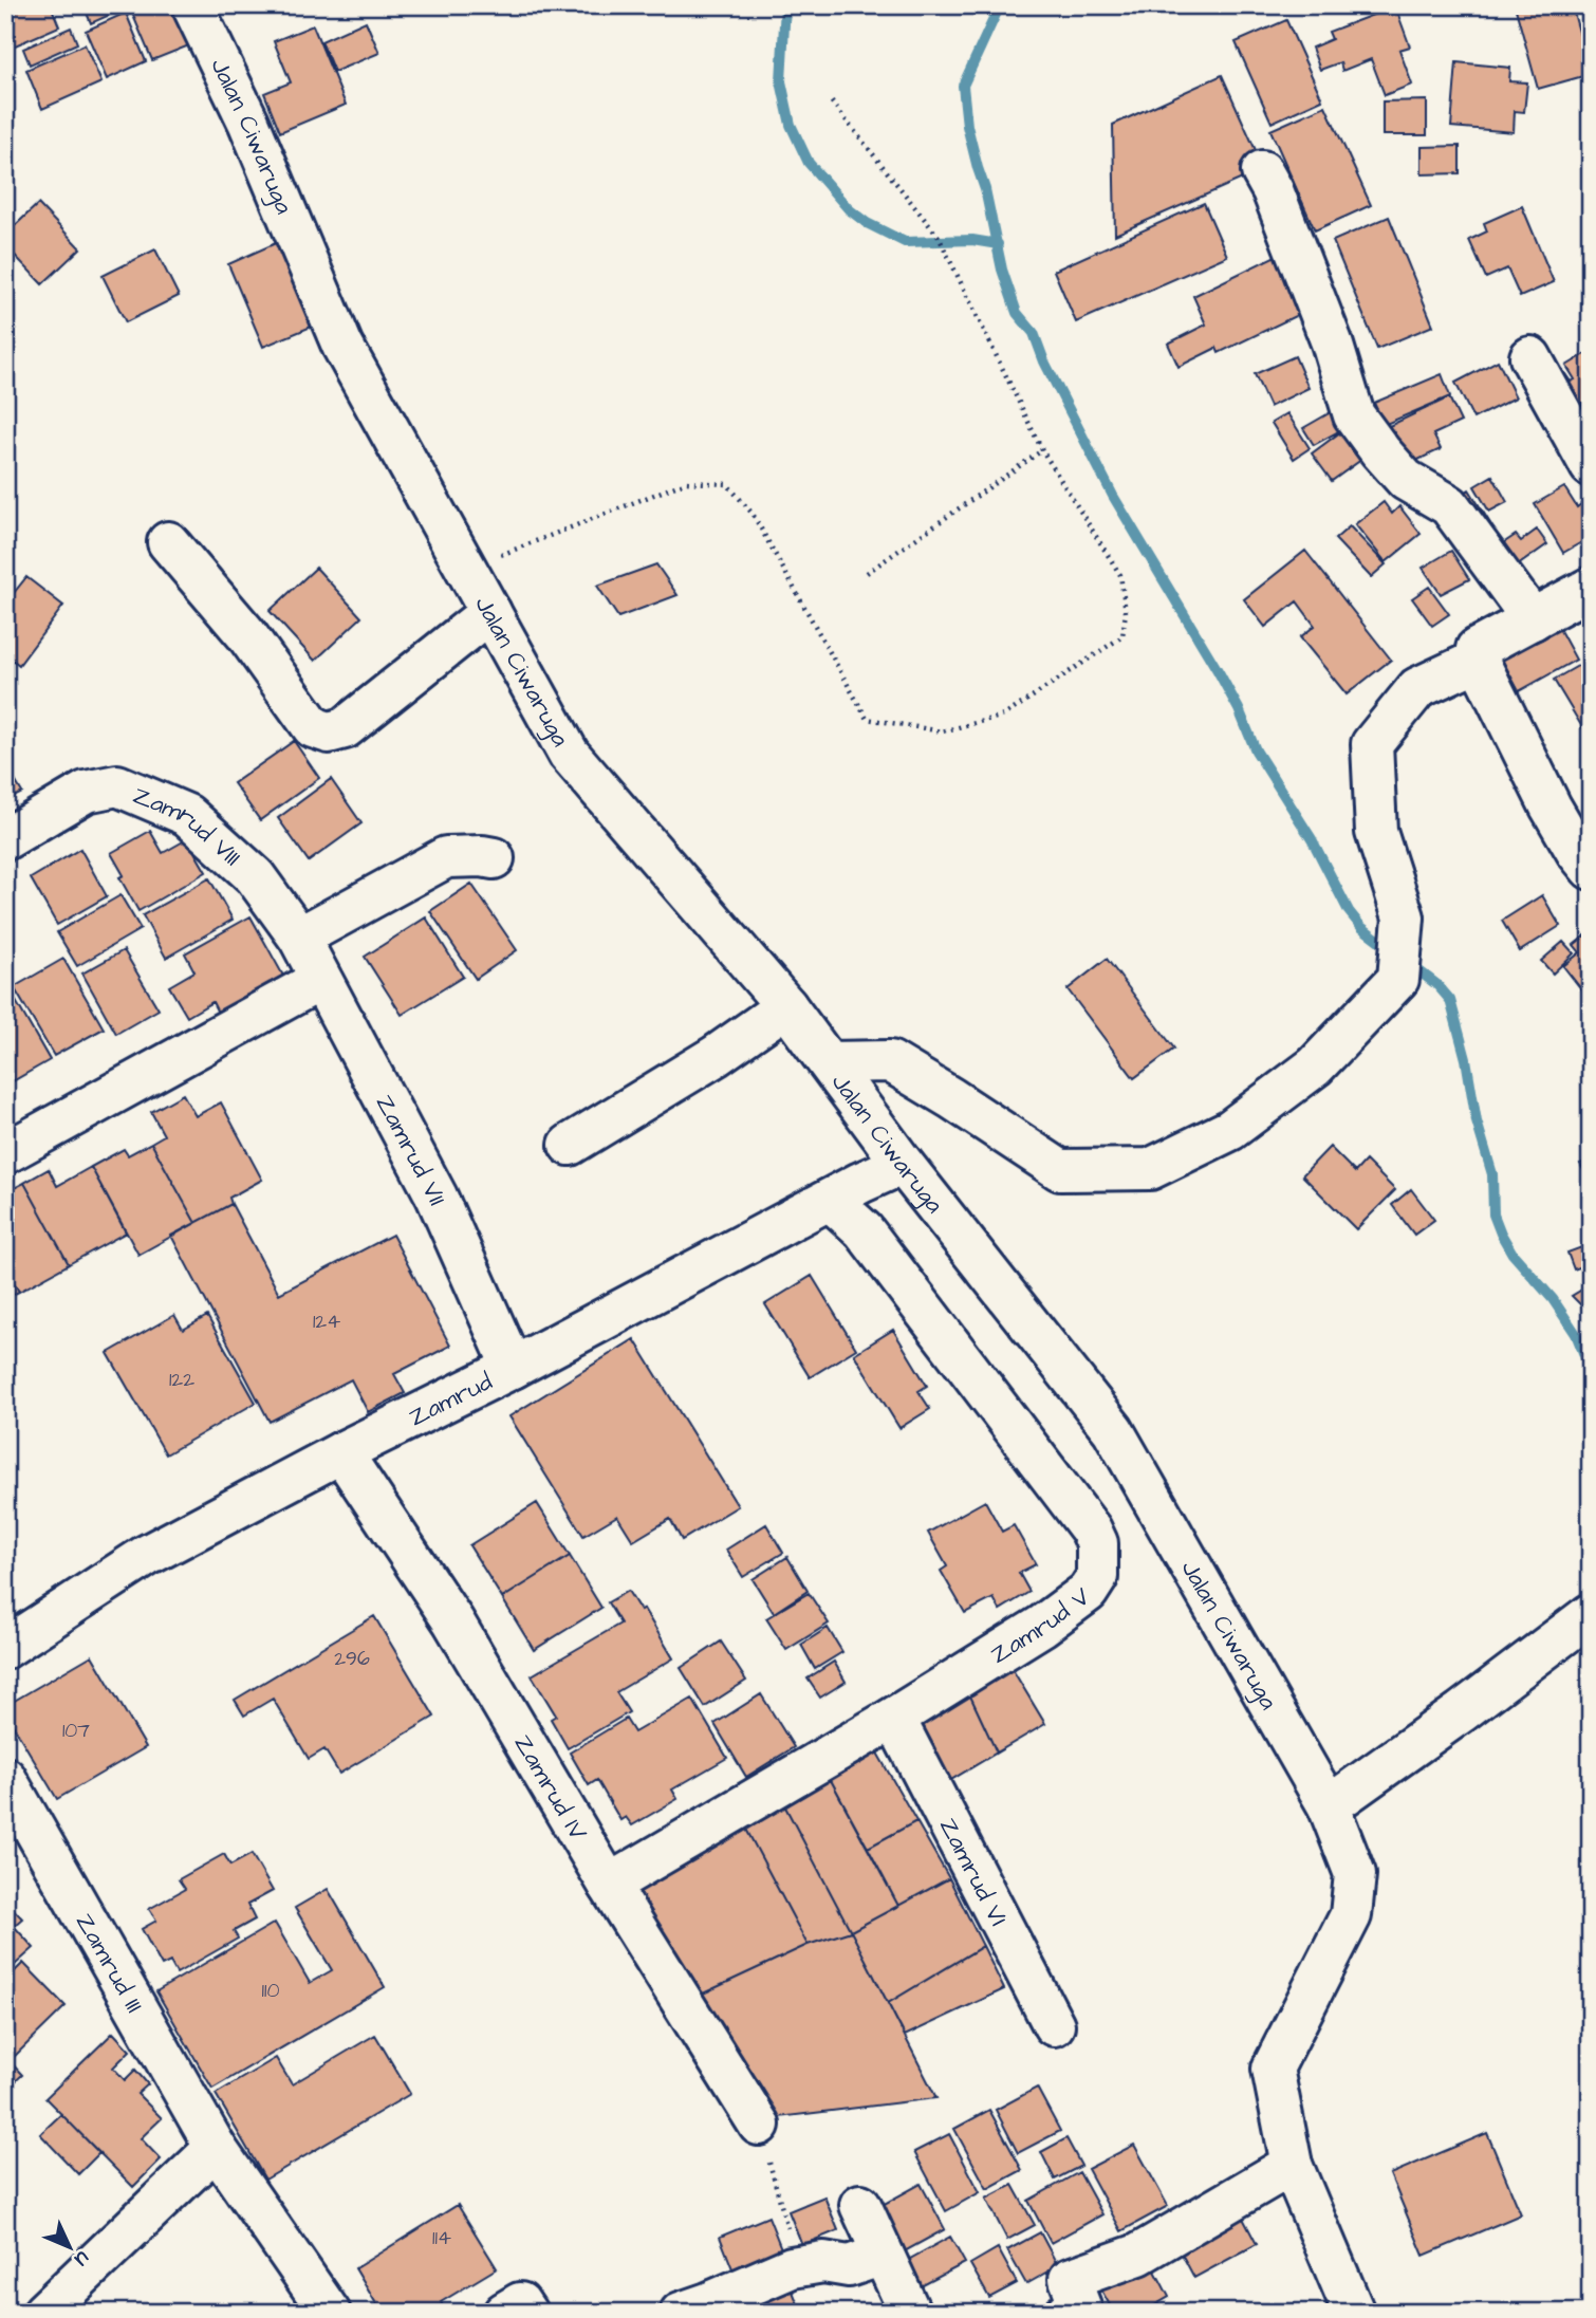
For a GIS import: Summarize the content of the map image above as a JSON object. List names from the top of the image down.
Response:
{
  "streets": {
    "street": [
      "Jalan Ciwaruga",
      "Zamrud VIII",
      "Zamrud VII",
      "Zamrud",
      "Zamrud V",
      "Zamrud IV",
      "Zamrud VI",
      "Zamrud III"
    ]
  },
  "crossings": [
    ["Jalan Ciwaruga", "Zamrud"],
    ["Zamrud VIII", "Zamrud VII"],
    ["Zamrud VII", "Zamrud"],
    ["Zamrud", "Zamrud V"],
    ["Zamrud", "Zamrud IV"],
    ["Zamrud V", "Zamrud IV"],
    ["Zamrud V", "Zamrud VI"]
  ],
  "house_numbers": [
    "124",
    "122",
    "296",
    "107",
    "110",
    "114"
  ],
  "north": "bottom right"
}
